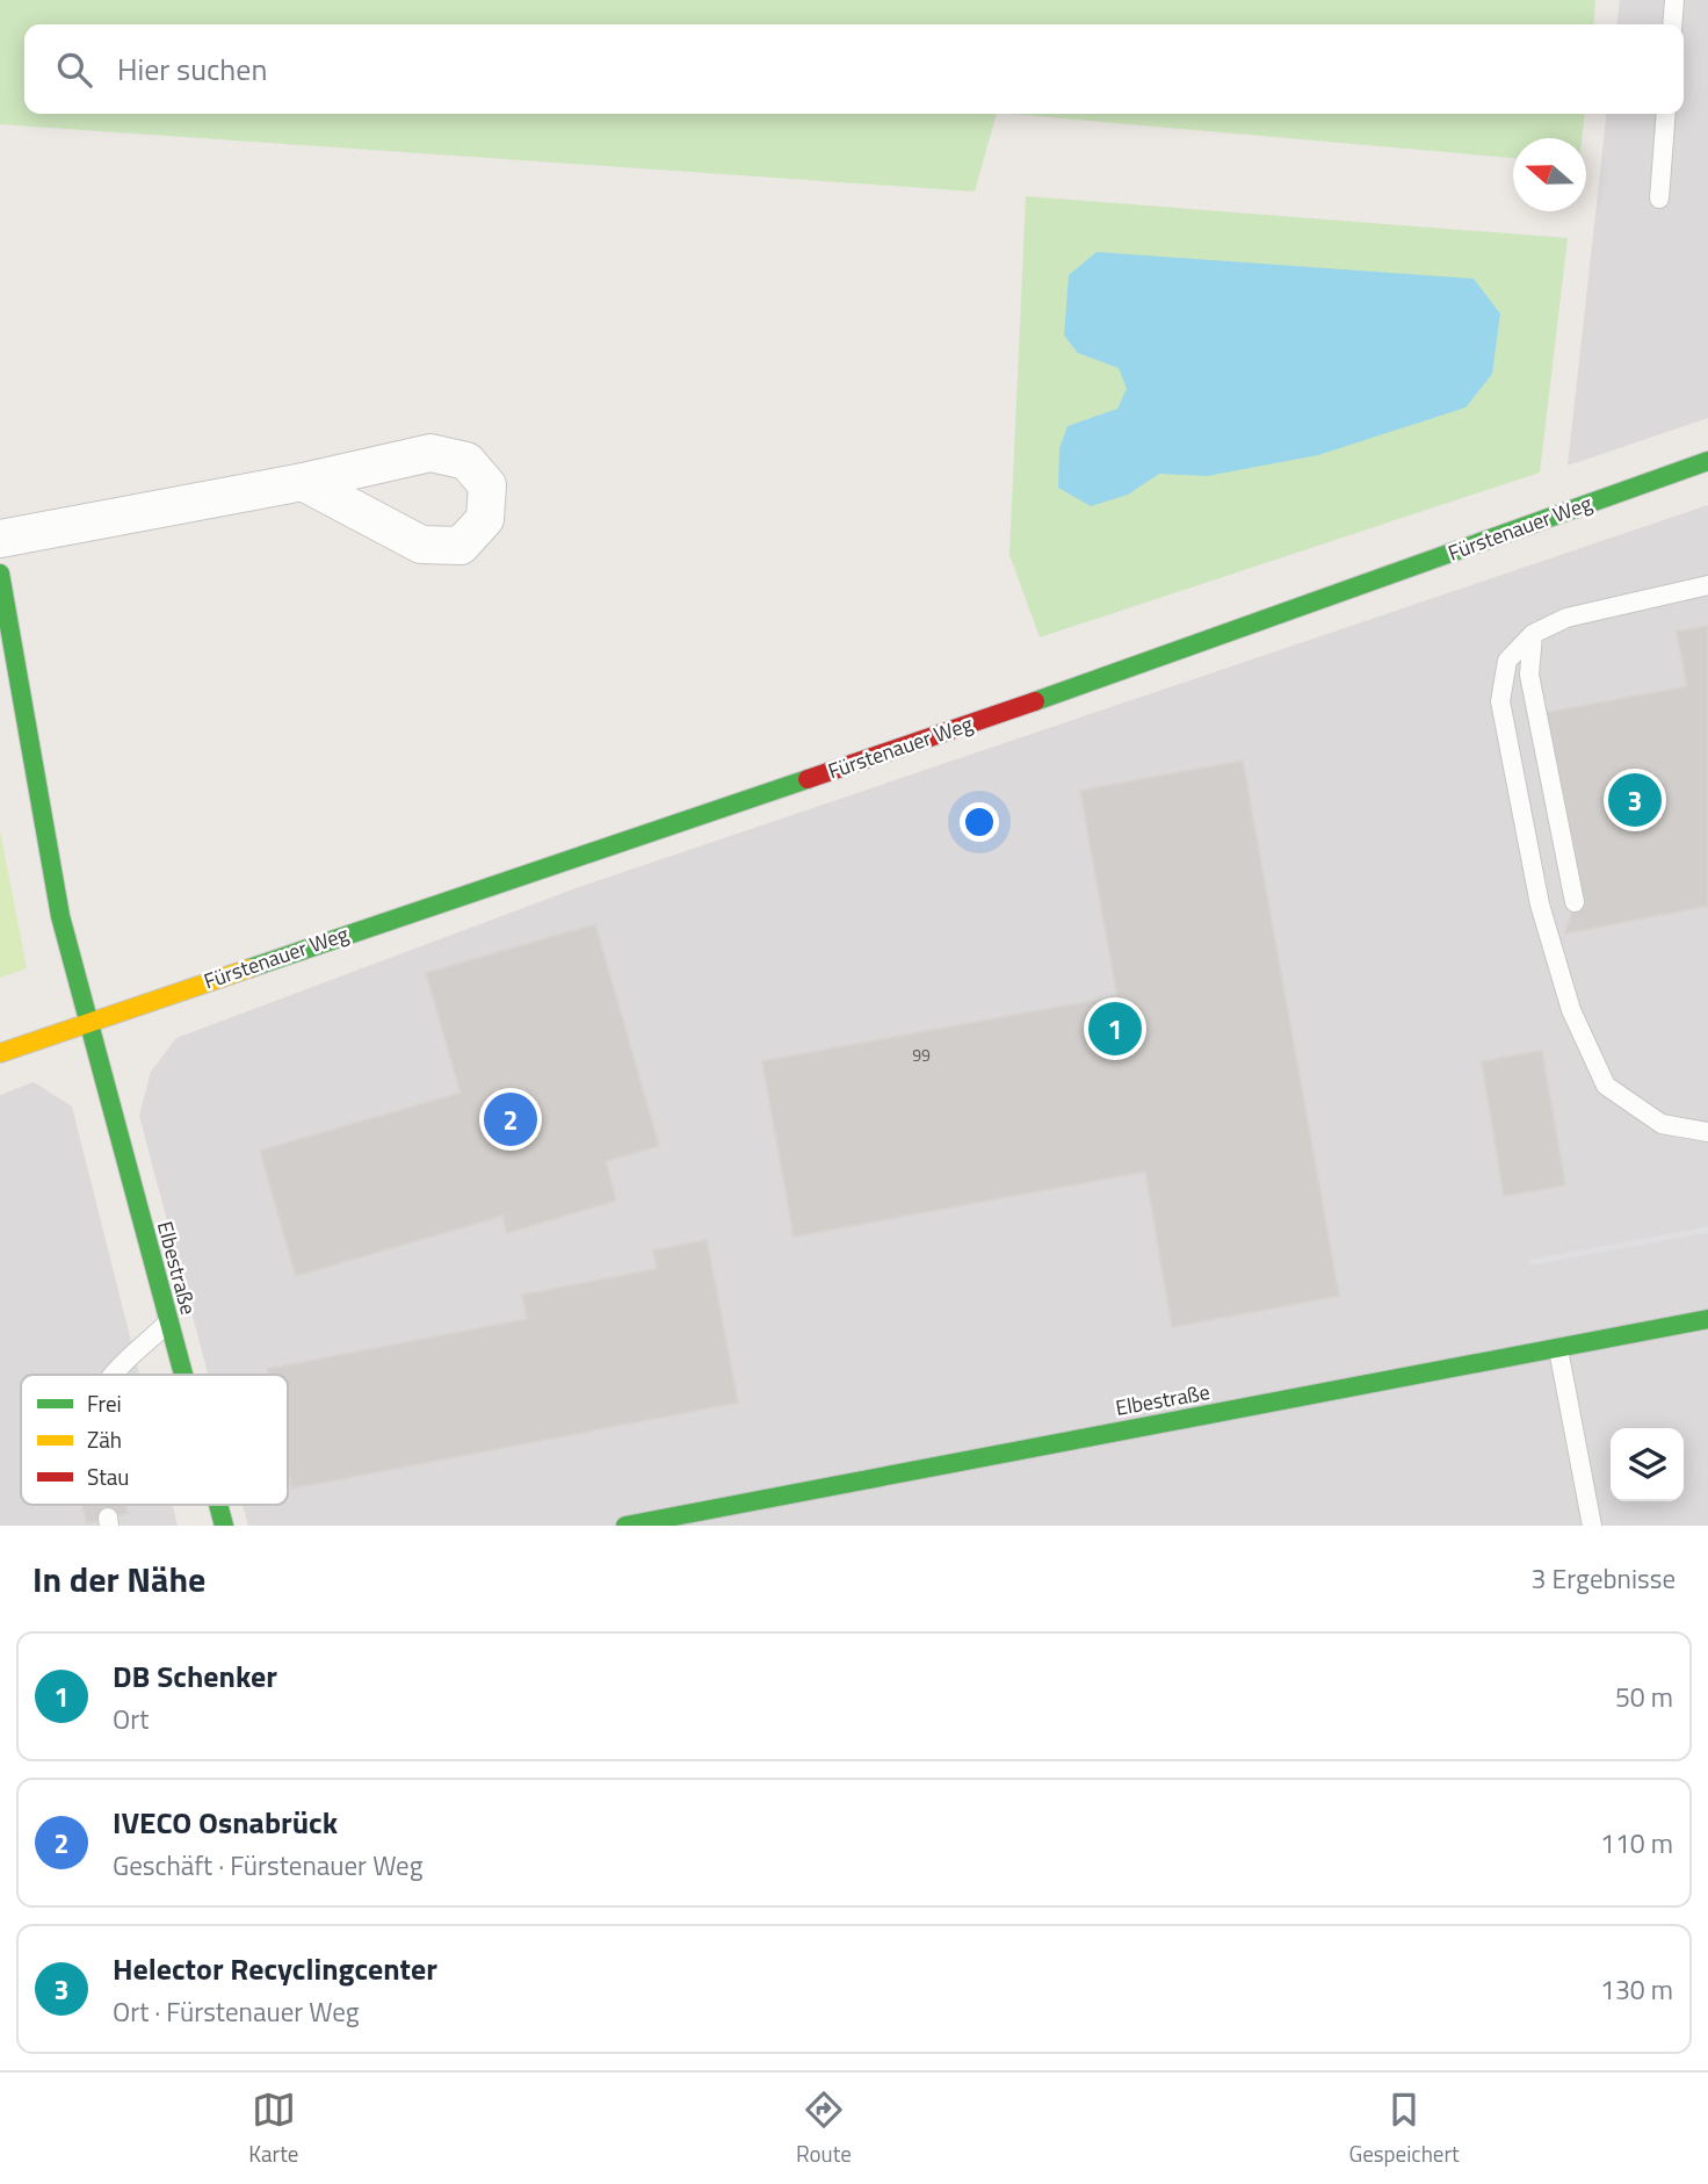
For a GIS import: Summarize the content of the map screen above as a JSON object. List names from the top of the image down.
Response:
{
  "streets": {
    "street": ["Fürstenauer Weg", "Elbestraße"]
  },
  "crossings": [
    ["Fürstenauer Weg", "Elbestraße"]
  ],
  "house_numbers": ["99"],
  "legend": ["Frei", "Zäh", "Stau"],
  "north": "left",
  "page": {
    "search": "Hier suchen",
    "pins": ["3", "1", "2"],
    "heading": ["In der Nähe", "3 Ergebnisse"],
    "list": [
      {
        "mark": "1",
        "name": "DB Schenker",
        "note": "Ort",
        "value": "50 m"
      },
      {
        "mark": "2",
        "name": "IVECO Osnabrück",
        "note": "Geschäft · Fürstenauer Weg",
        "value": "110 m"
      },
      {
        "mark": "3",
        "name": "Helector Recyclingcenter",
        "note": "Ort · Fürstenauer Weg",
        "value": "130 m"
      }
    ],
    "nav": ["Karte", "Route", "Gespeichert"]
  }
}
